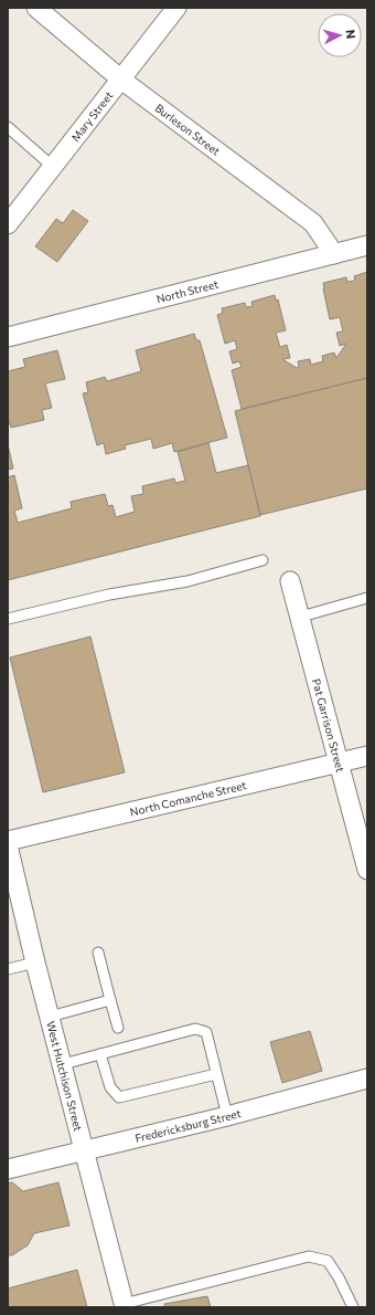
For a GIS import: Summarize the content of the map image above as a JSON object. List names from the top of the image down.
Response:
{
  "streets": {
    "street": [
      "Mary Street",
      "Burleson Street",
      "North Street",
      "Pat Garrison Street",
      "North Comanche Street",
      "West Hutchison Street",
      "Fredericksburg Street"
    ]
  },
  "crossings": [
    ["Mary Street", "Burleson Street"],
    ["Burleson Street", "North Street"],
    ["Pat Garrison Street", "North Comanche Street"],
    ["West Hutchison Street", "Fredericksburg Street"]
  ],
  "north": "right"
}
